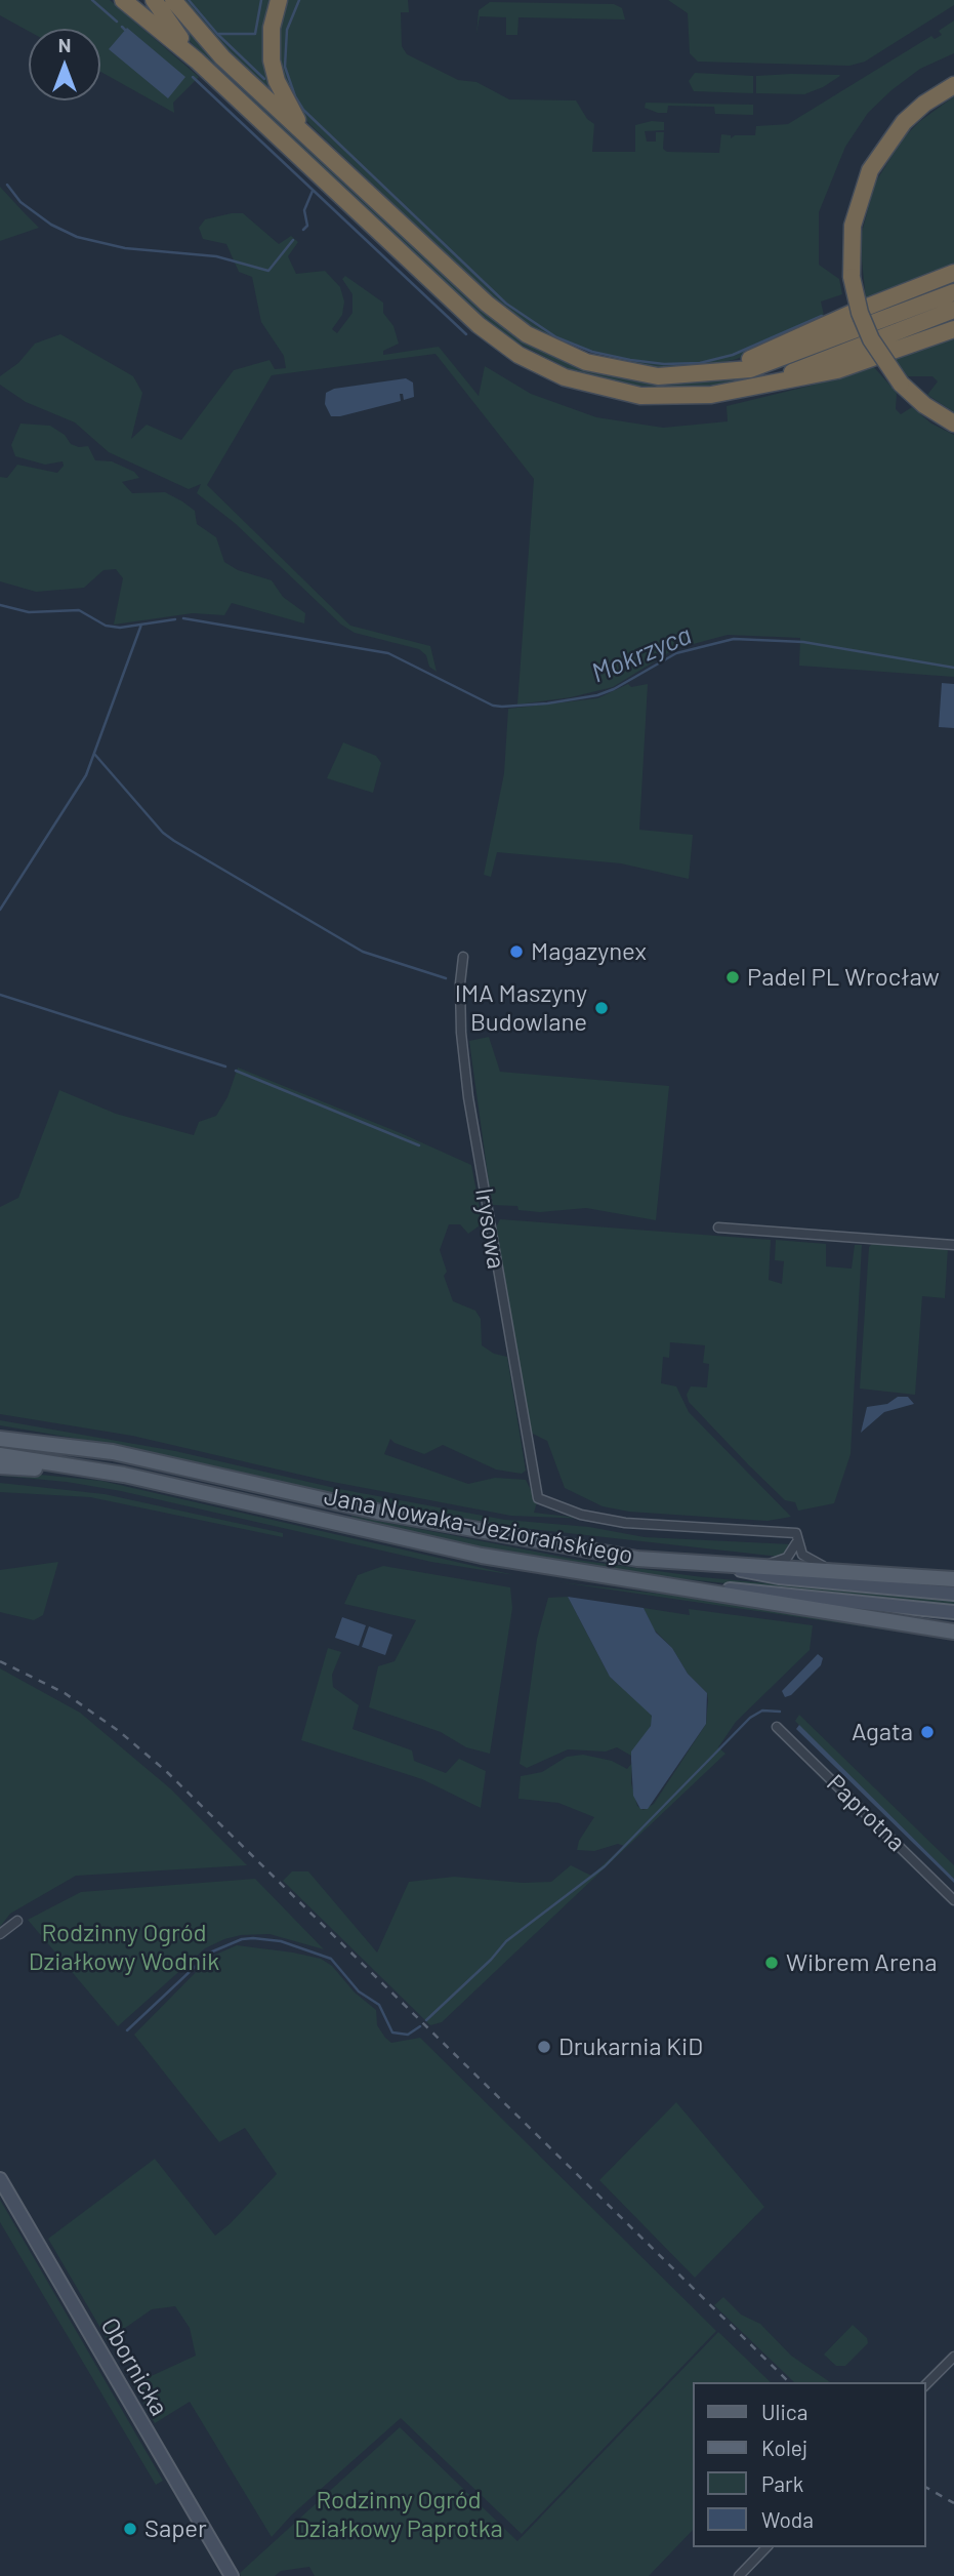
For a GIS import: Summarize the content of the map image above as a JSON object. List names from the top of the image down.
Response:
{
  "streets": {
    "main road": ["Jana Nowaka-Jeziorańskiego"],
    "street": ["Irysowa", "Paprotna", "Obornicka"]
  },
  "water": ["Mokrzyca"],
  "parks": ["Rodzinny Ogród Działkowy Wodnik", "Rodzinny Ogród Działkowy Paprotka"],
  "places": [
    "Magazynex",
    "Padel PL Wrocław",
    "IMA Maszyny Budowlane",
    "Agata",
    "Wibrem Arena",
    "Drukarnia KiD",
    "Saper"
  ],
  "legend": [
    "Ulica",
    "Kolej",
    "Park",
    "Woda"
  ],
  "north": "top"
}
